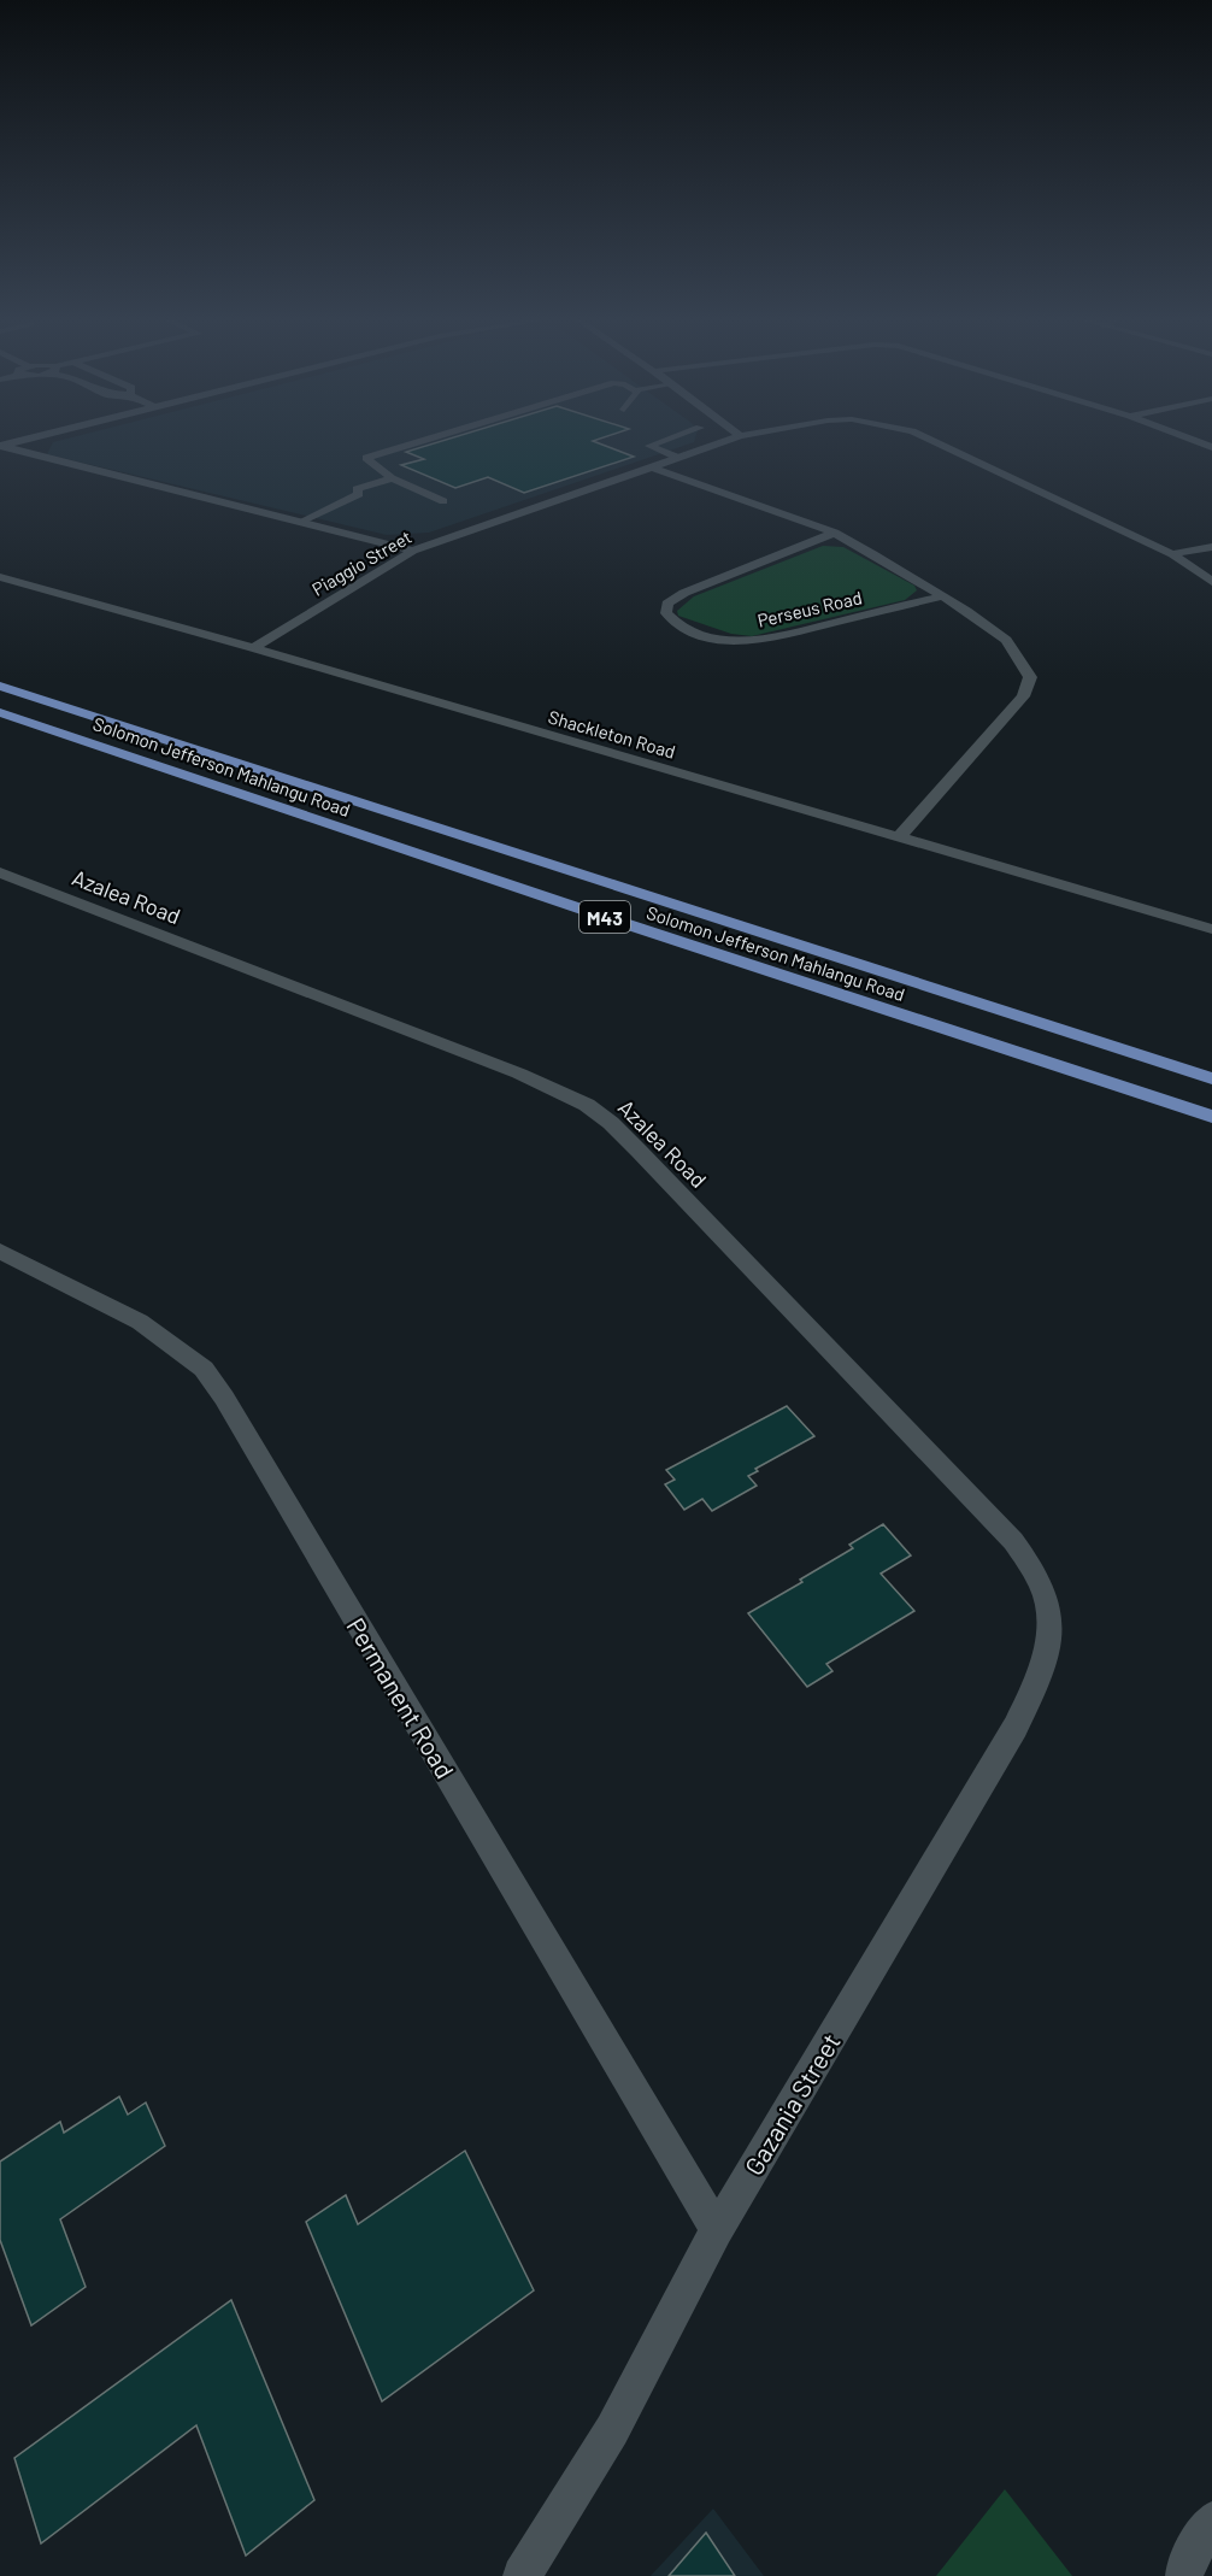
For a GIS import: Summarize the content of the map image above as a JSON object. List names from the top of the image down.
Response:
{
  "streets": {
    "main road": ["Solomon Jefferson Mahlangu Road", "M43"],
    "street": [
      "Piaggio Street",
      "Perseus Road",
      "Shackleton Road",
      "Azalea Road",
      "Permanent Road",
      "Gazania Street"
    ]
  },
  "crossings": [
    ["Piaggio Street", "Shackleton Road"],
    ["Azalea Road", "Gazania Street"],
    ["Permanent Road", "Gazania Street"]
  ]
}
